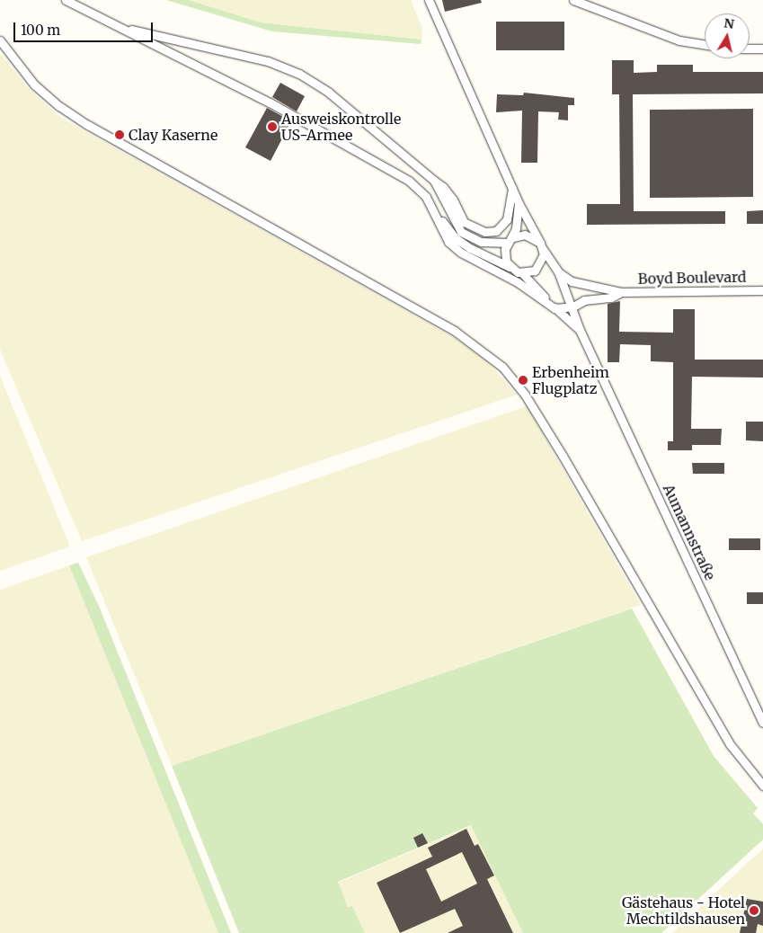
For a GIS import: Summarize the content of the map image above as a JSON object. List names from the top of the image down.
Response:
{
  "streets": {
    "street": ["Boyd Boulevard", "Aumannstraße"]
  },
  "places": [
    "Ausweiskontrolle US-Armee",
    "Clay Kaserne",
    "Erbenheim Flugplatz",
    "Gästehaus - Hotel Mechtildshausen"
  ],
  "scale_bar": "100 m",
  "north": "top"
}
